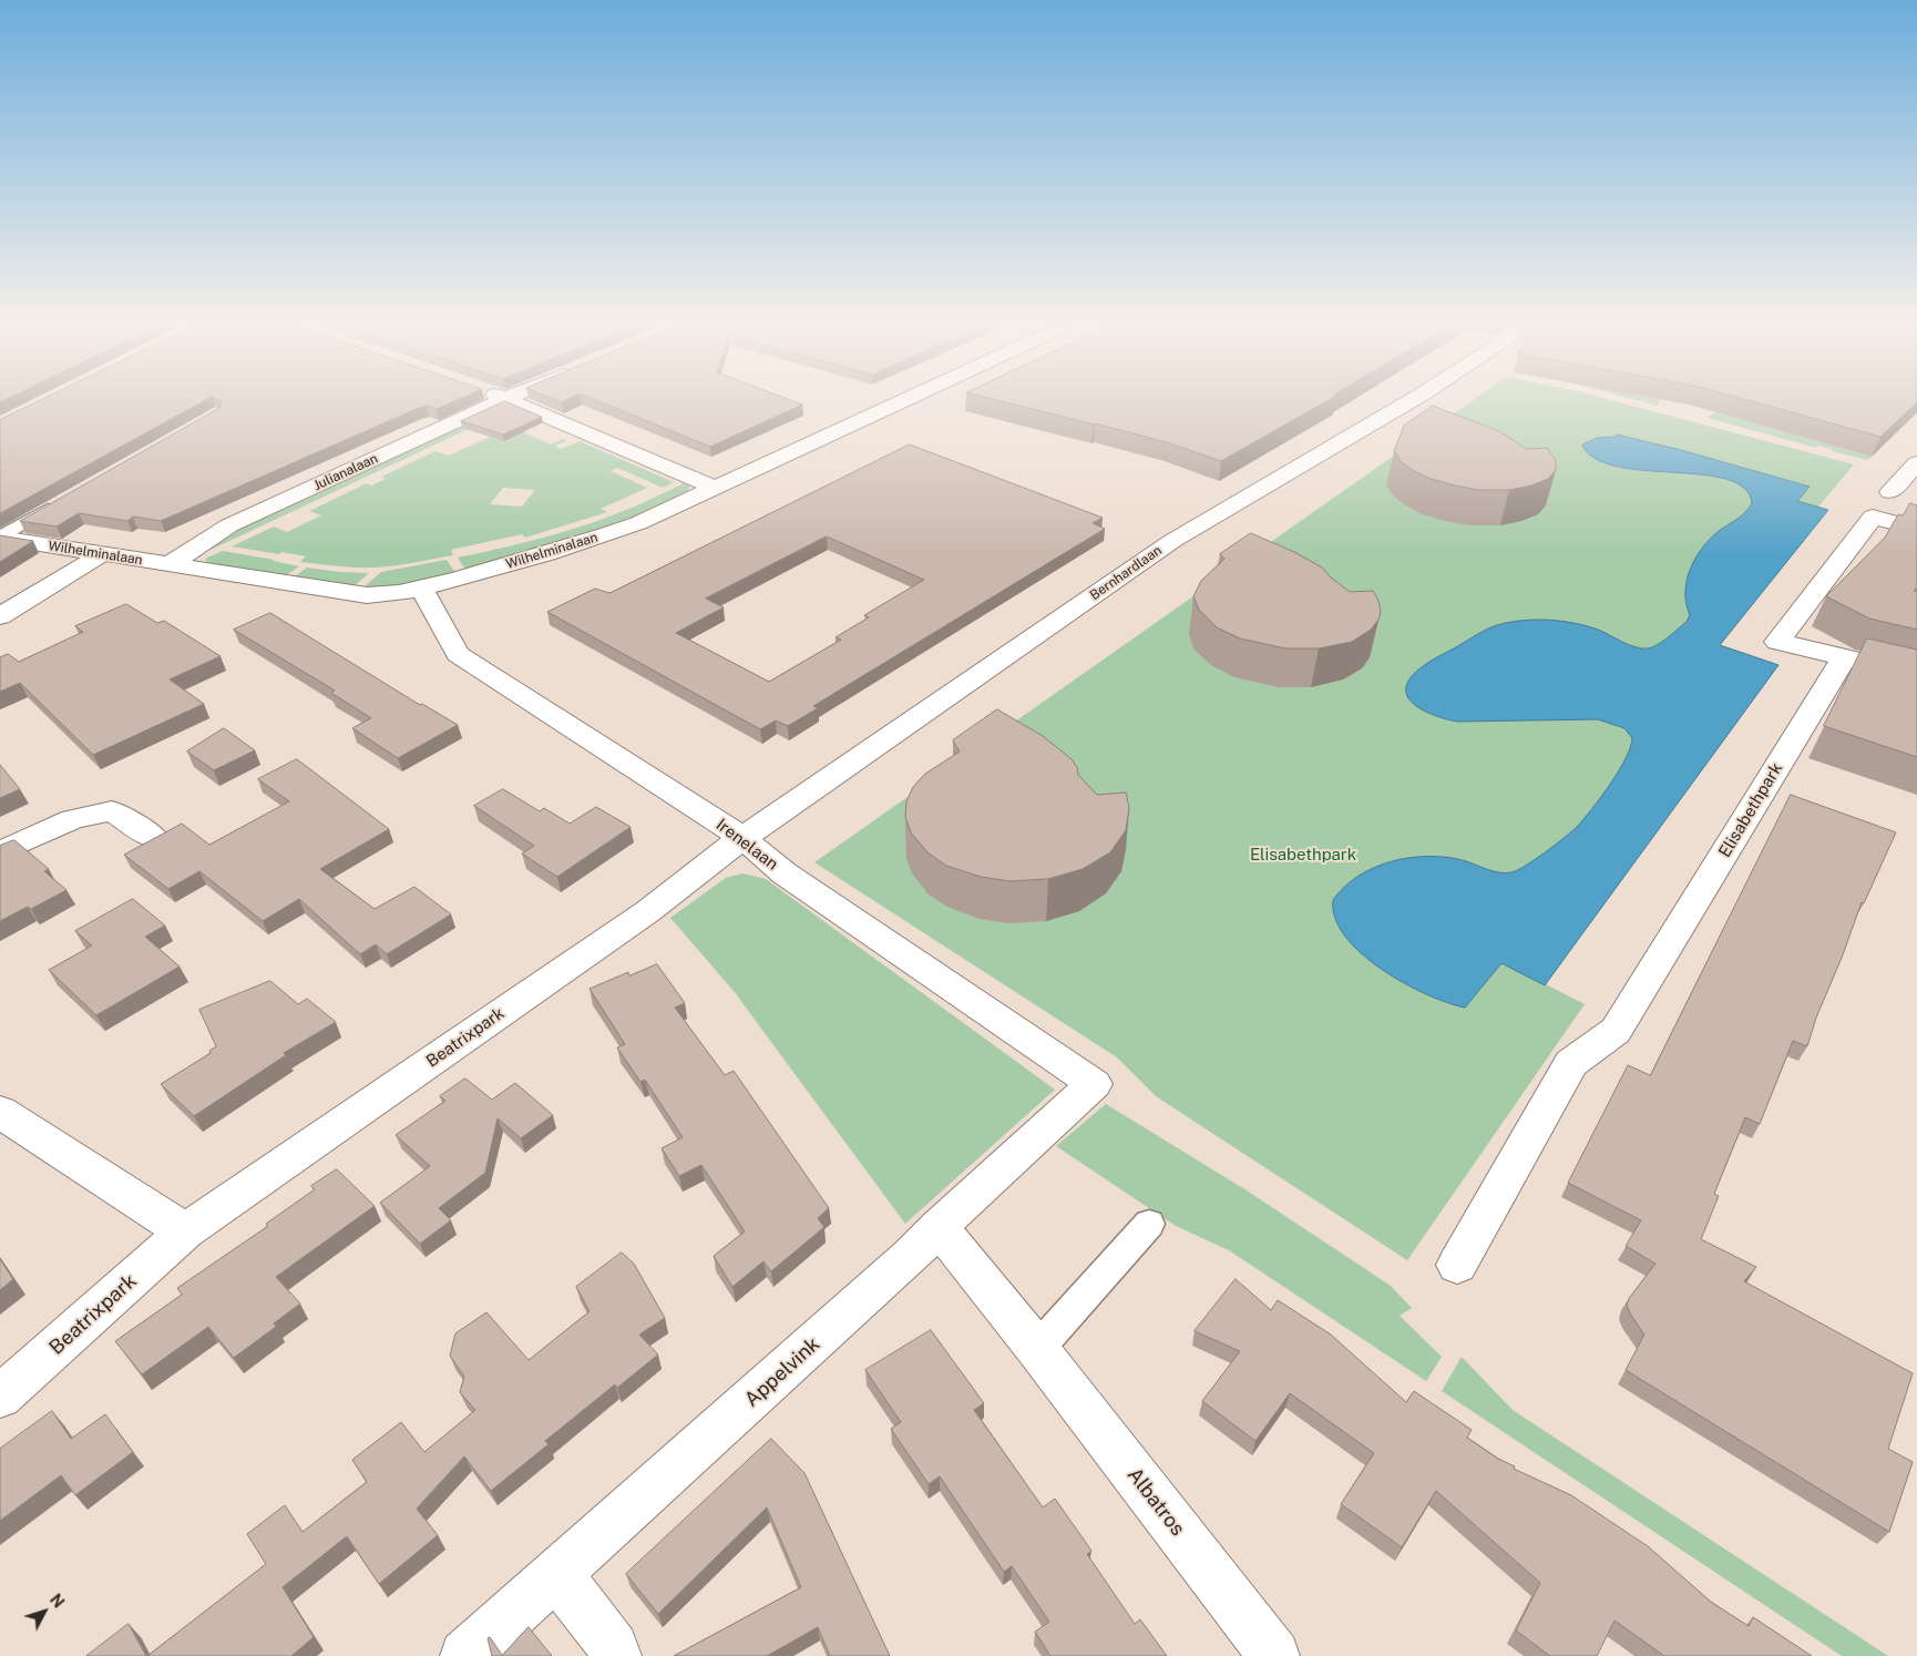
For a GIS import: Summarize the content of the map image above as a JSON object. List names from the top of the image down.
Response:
{
  "streets": {
    "street": [
      "Julianalaan",
      "Wilhelminalaan",
      "Bernhardlaan",
      "Elisabethpark",
      "Irenelaan",
      "Beatrixpark",
      "Appelvink",
      "Albatros"
    ]
  },
  "crossings": [
    ["Julianalaan", "Wilhelminalaan"],
    ["Wilhelminalaan", "Irenelaan"],
    ["Bernhardlaan", "Irenelaan"],
    ["Bernhardlaan", "Beatrixpark"],
    ["Irenelaan", "Beatrixpark"],
    ["Irenelaan", "Appelvink"],
    ["Appelvink", "Albatros"]
  ],
  "parks": ["Elisabethpark"],
  "north": "top right"
}
